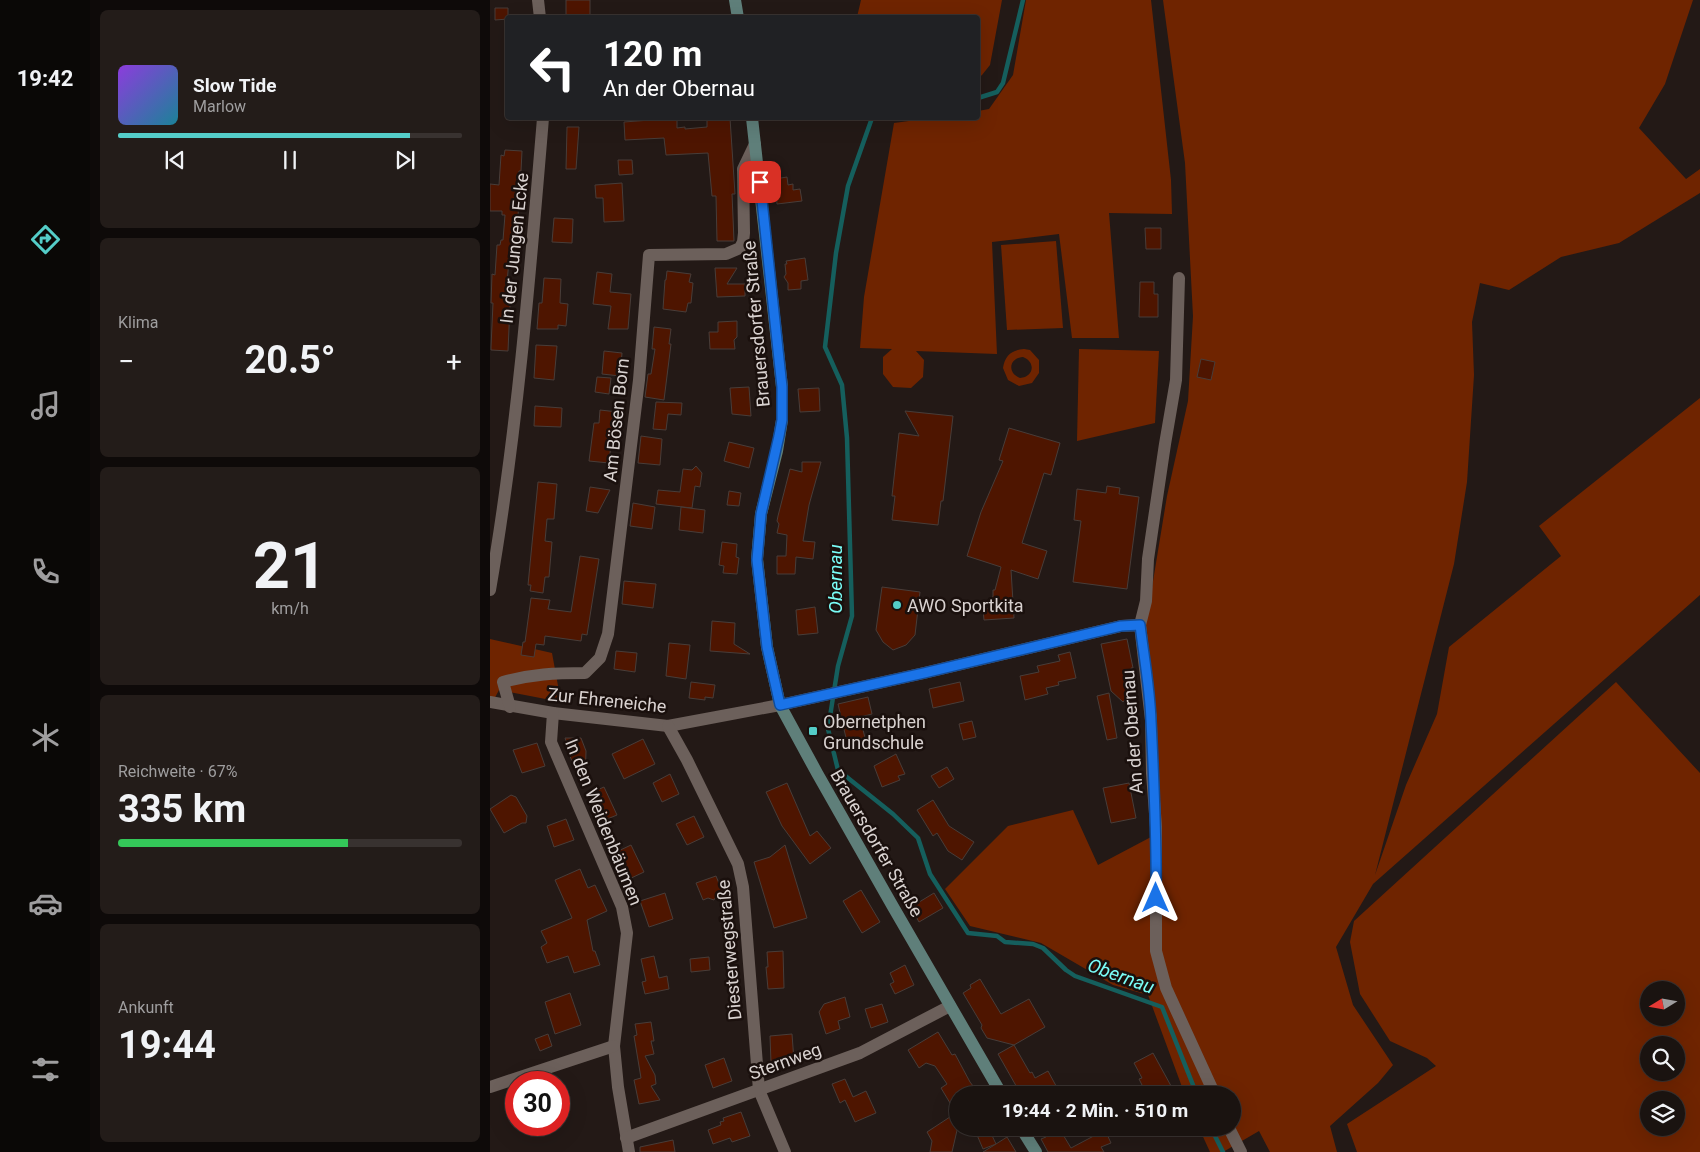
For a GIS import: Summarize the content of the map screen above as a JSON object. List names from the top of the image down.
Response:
{
  "streets": {
    "street": [
      "In der Jungen Ecke",
      "Brauersdorfer Straße",
      "Am Bösen Born",
      "Zur Ehreneiche",
      "An der Obernau",
      "In den Weidenbäumen",
      "Diesterwegstraße",
      "Sternweg"
    ]
  },
  "crossings": [
    ["Brauersdorfer Straße", "Am Bösen Born"],
    ["Brauersdorfer Straße", "Zur Ehreneiche"],
    ["Brauersdorfer Straße", "Sternweg"],
    ["Am Bösen Born", "Zur Ehreneiche"],
    ["Zur Ehreneiche", "In den Weidenbäumen"],
    ["Zur Ehreneiche", "Diesterwegstraße"],
    ["In den Weidenbäumen", "Sternweg"],
    ["Diesterwegstraße", "Sternweg"]
  ],
  "water": ["Obernau"],
  "places": {
    "other": ["AWO Sportkita"],
    "transit": ["Obernetphen Grundschule"]
  },
  "north": "left",
  "page": {
    "tabs": "19:42",
    "turn": ["120 m", "An der Obernau"],
    "song": ["Slow Tide", "Marlow"],
    "tile": [
      "Klima",
      ["21", "km/h"],
      ["Reichweite · 67%", "335 km"],
      ["Ankunft", "19:44"]
    ],
    "heat": ["−", "20.5°", "+"],
    "limit": "30",
    "trip": "19:44 · 2 Min. · 510 m"
  }
}
